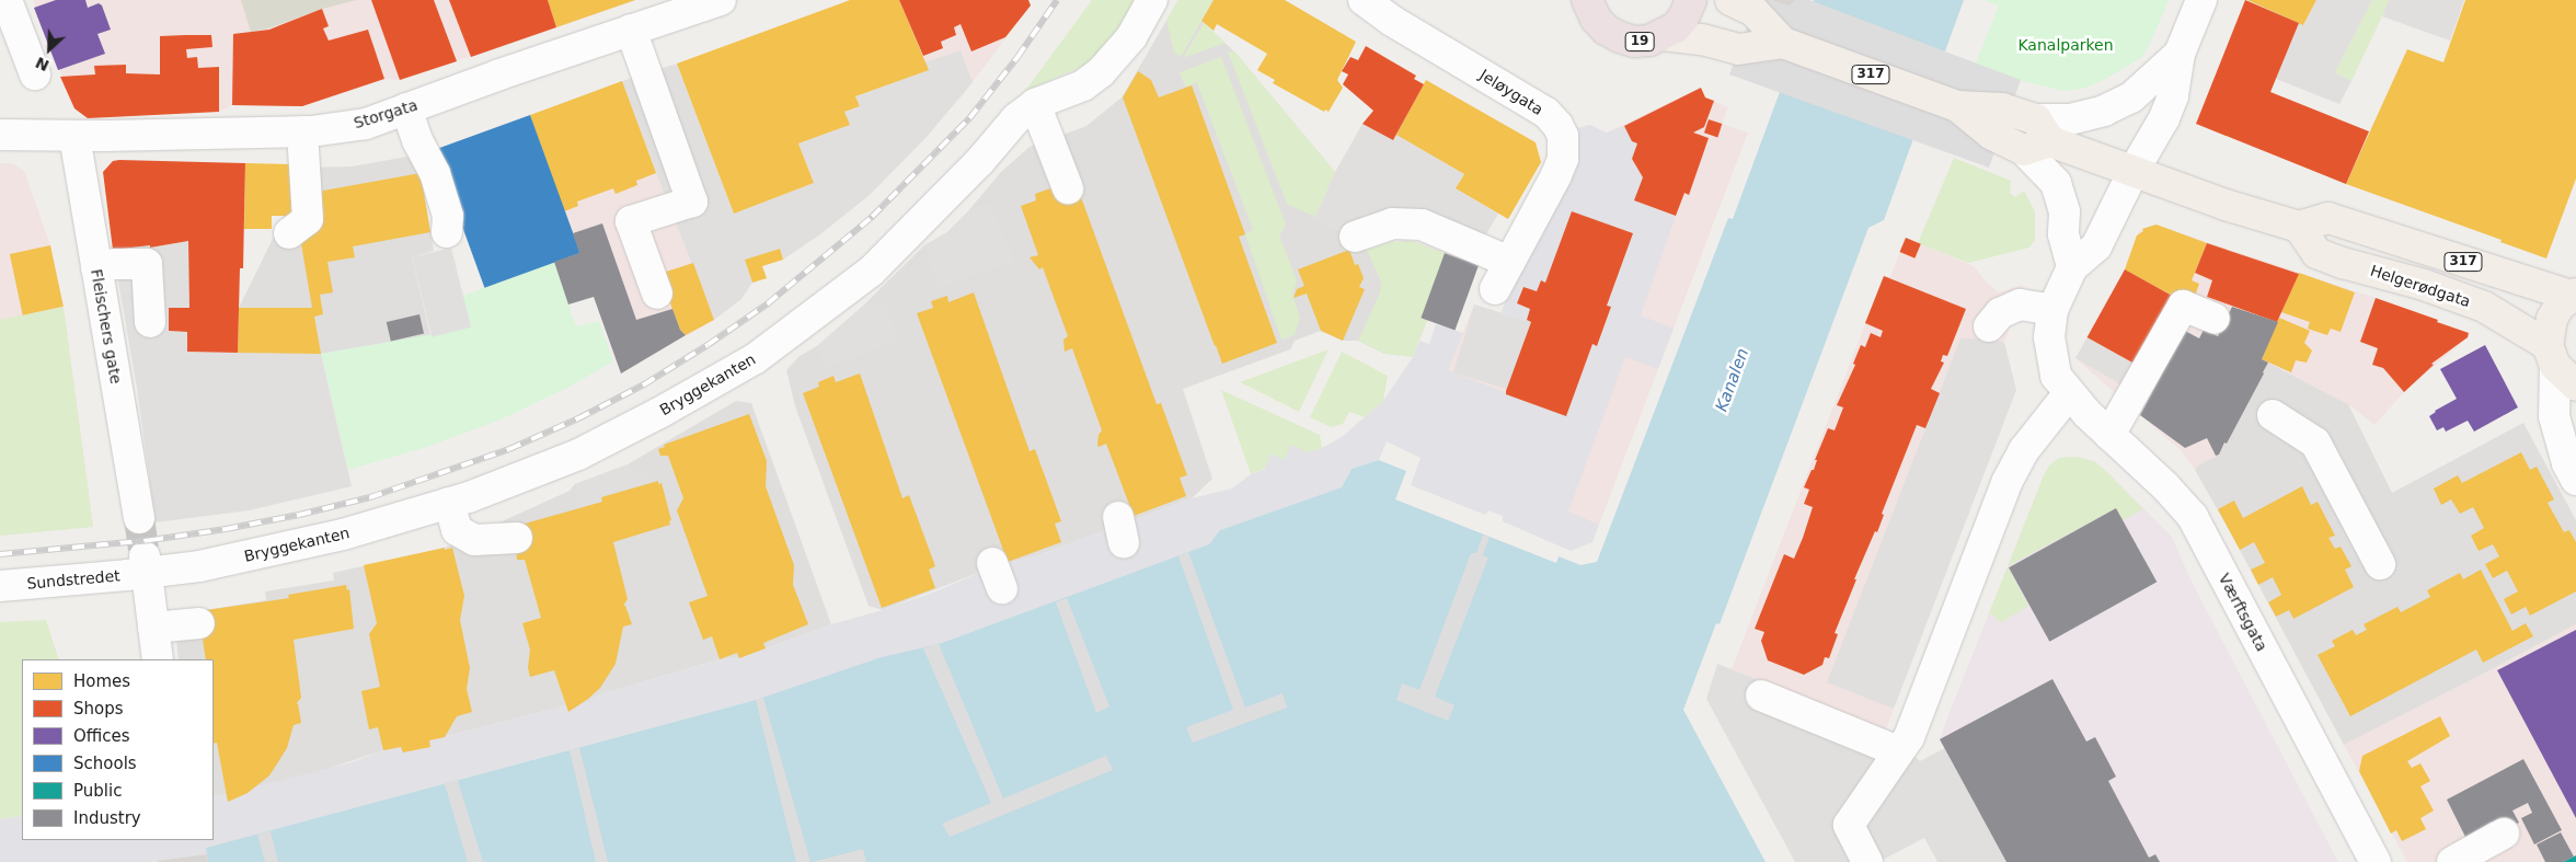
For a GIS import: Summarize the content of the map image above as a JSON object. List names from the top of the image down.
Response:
{
  "streets": {
    "highway": ["19"],
    "main road": ["317", "Helgerødgata"],
    "street": [
      "Jeløygata",
      "Storgata",
      "Fleischers gate",
      "Bryggekanten",
      "Sundstredet",
      "Værftsgata"
    ]
  },
  "crossings": [
    ["19", "317"],
    ["317", "Helgerødgata"],
    ["317", "Værftsgata"],
    ["Storgata", "Fleischers gate"],
    ["Bryggekanten", "Sundstredet"]
  ],
  "water": ["Kanalen"],
  "parks": ["Kanalparken"],
  "legend": [
    "Homes",
    "Shops",
    "Offices",
    "Schools",
    "Public",
    "Industry"
  ],
  "north": "bottom left"
}
